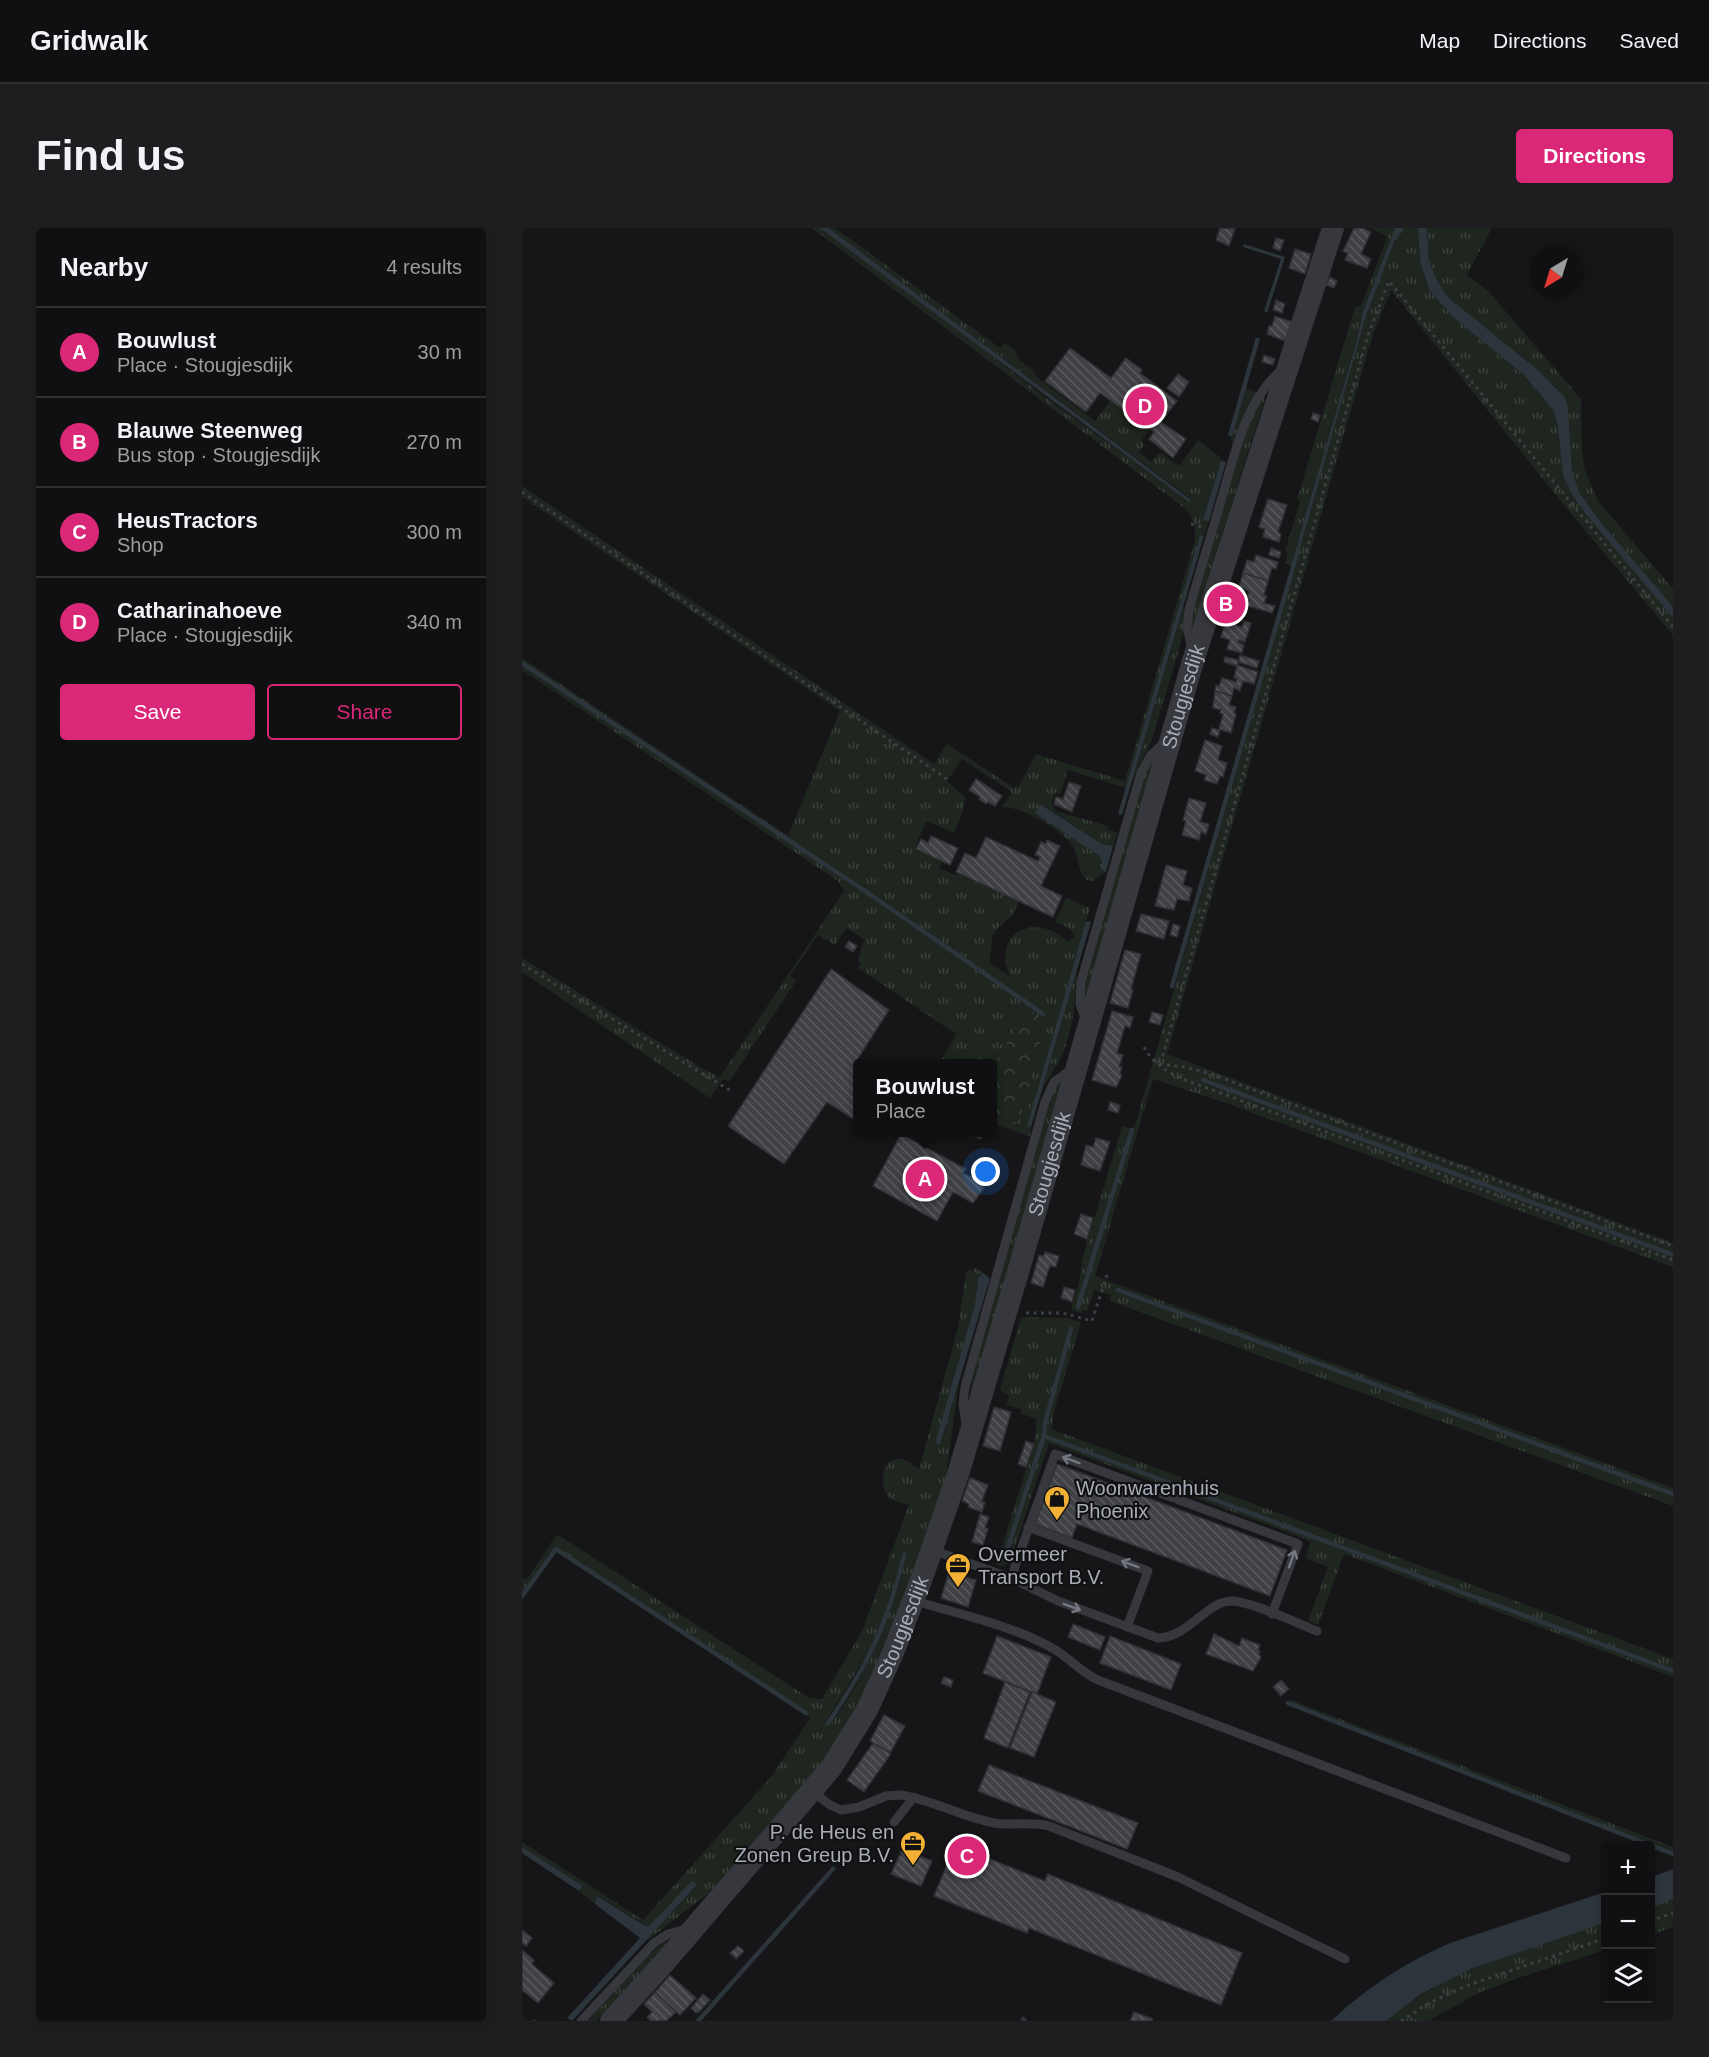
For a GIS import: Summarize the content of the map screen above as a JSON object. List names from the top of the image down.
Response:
{
  "streets": {
    "street": ["Stougjesdijk"]
  },
  "places": {
    "shop": ["Woonwarenhuis Phoenix"],
    "office": ["Overmeer Transport B.V.", "P. de Heus en Zonen Greup B.V."]
  },
  "north": "bottom left",
  "page": {
    "header": "Gridwalk",
    "nav": ["Map", "Directions", "Saved"],
    "buttons": [
      "Directions",
      ["Save", "Share"]
    ],
    "title": "Find us",
    "heading": ["Nearby", "4 results"],
    "list": [
      {
        "mark": "A",
        "name": "Bouwlust",
        "note": "Place · Stougjesdijk",
        "value": "30 m"
      },
      {
        "mark": "B",
        "name": "Blauwe Steenweg",
        "note": "Bus stop · Stougjesdijk",
        "value": "270 m"
      },
      {
        "mark": "C",
        "name": "HeusTractors",
        "note": "Shop",
        "value": "300 m"
      },
      {
        "mark": "D",
        "name": "Catharinahoeve",
        "note": "Place · Stougjesdijk",
        "value": "340 m"
      }
    ],
    "pins": [
      "D",
      "B",
      "A",
      "C"
    ],
    "popup": ["Bouwlust", "Place"],
    "map_buttons": ["+", "−"]
  }
}
